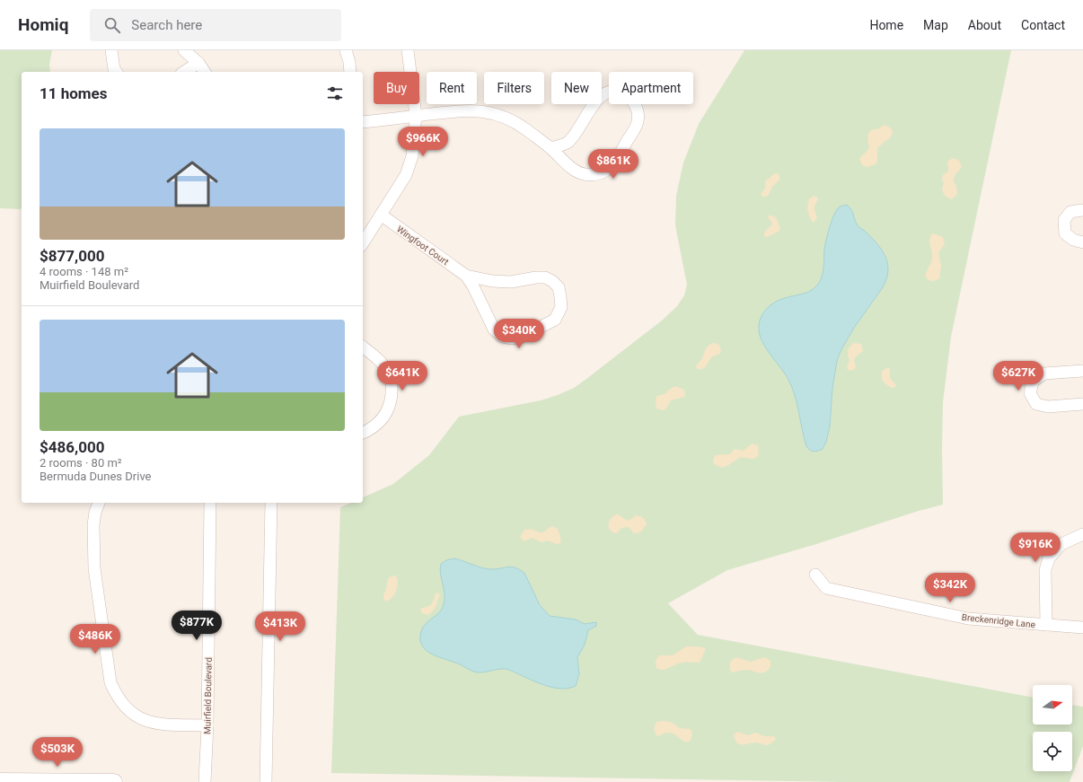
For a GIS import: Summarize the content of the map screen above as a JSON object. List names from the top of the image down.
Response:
{
  "streets": {
    "street": ["Wingfoot Court", "Breckenridge Lane", "Muirfield Boulevard"]
  },
  "north": "right",
  "page": {
    "header": "Homiq",
    "search": "Search here",
    "nav": [
      "Home",
      "Map",
      "About",
      "Contact"
    ],
    "chip": [
      "Buy",
      "Rent",
      "Filters",
      "New",
      "Apartment"
    ],
    "heading": "11 homes",
    "list": [
      {
        "name": "$877,000",
        "note": "4 rooms · 148 m² · Muirfield Boulevard"
      },
      {
        "name": "$486,000",
        "note": "2 rooms · 80 m² · Bermuda Dunes Drive"
      }
    ],
    "price": [
      "$966K",
      "$861K",
      "$340K",
      "$641K",
      "$627K",
      "$916K",
      "$342K",
      "$877K",
      "$413K",
      "$486K",
      "$503K"
    ]
  }
}
